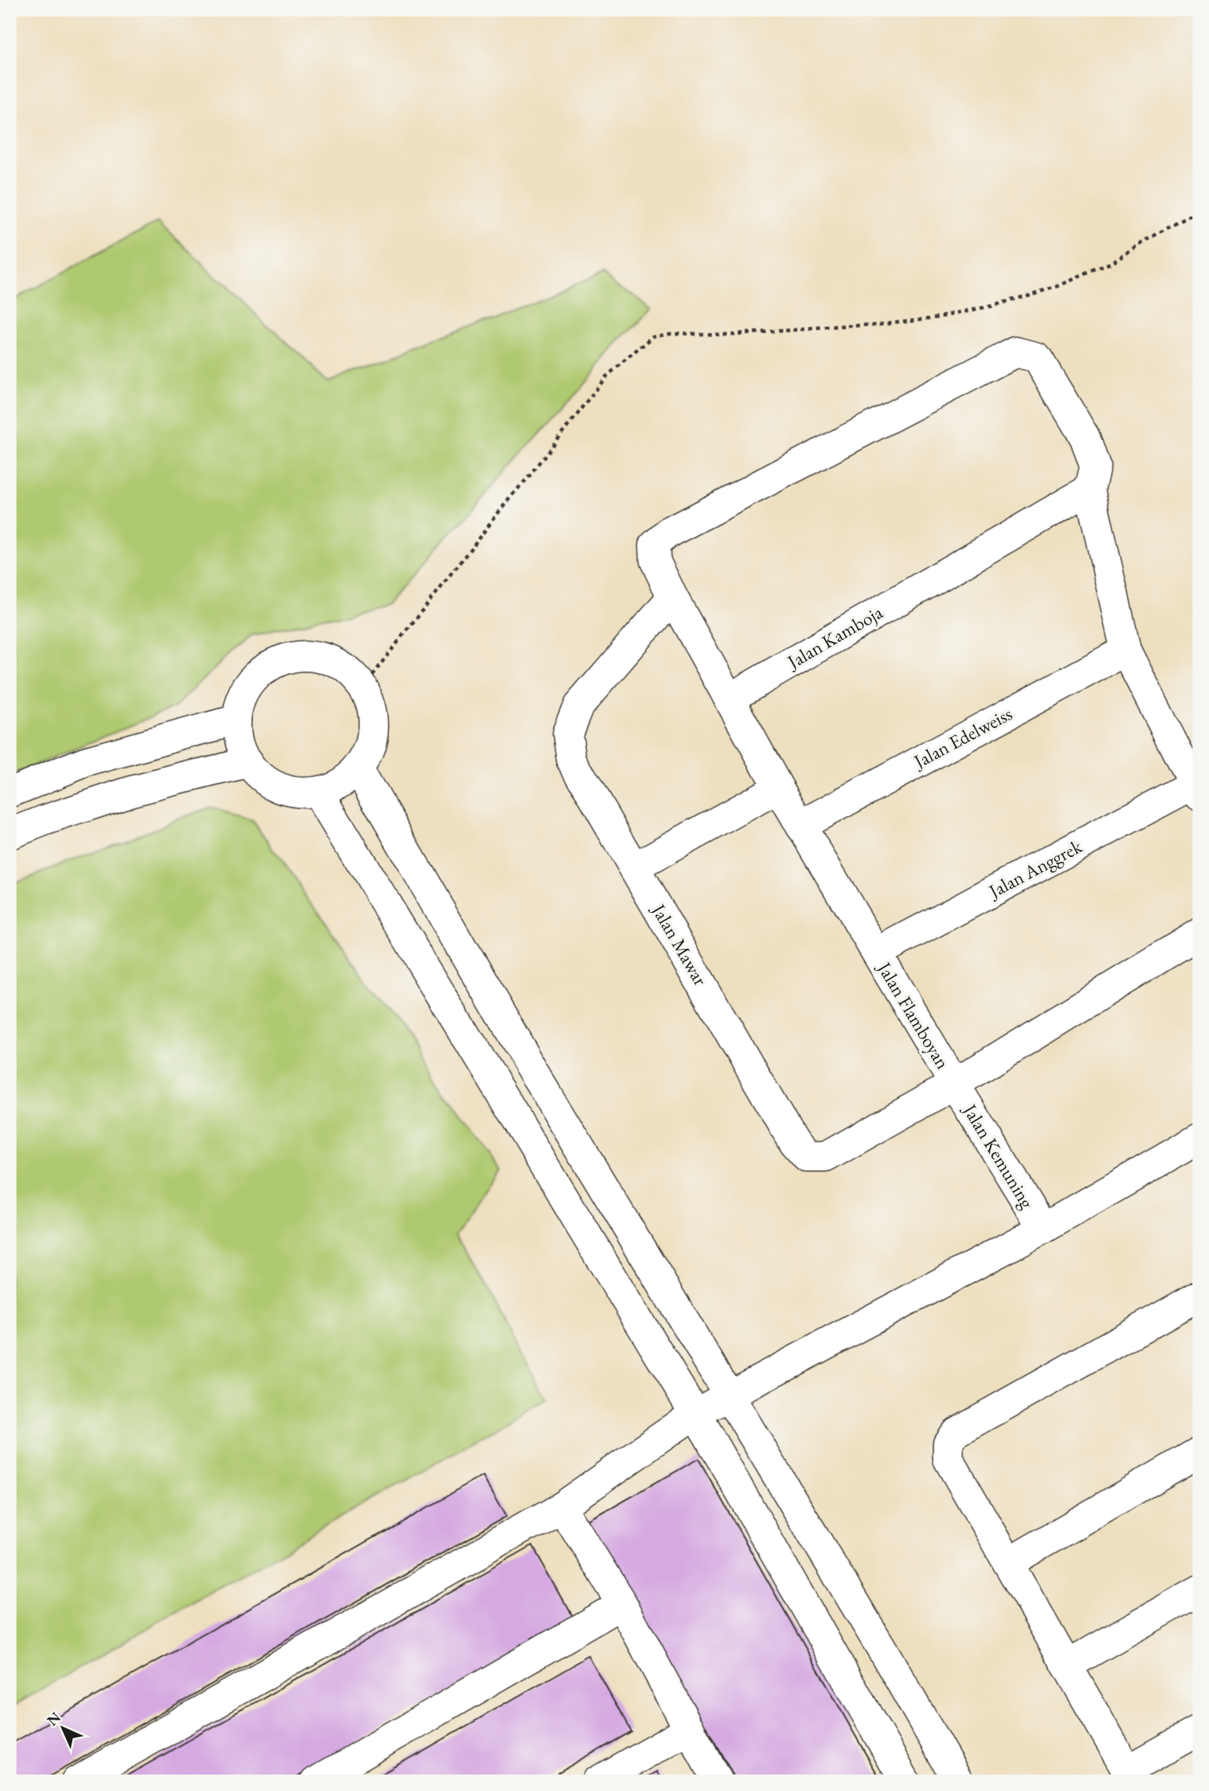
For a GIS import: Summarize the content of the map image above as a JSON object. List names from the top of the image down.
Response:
{
  "streets": {
    "street": [
      "Jalan Kamboja",
      "Jalan Edelweiss",
      "Jalan Anggrek",
      "Jalan Mawar",
      "Jalan Flamboyan",
      "Jalan Kemuning"
    ]
  },
  "crossings": [
    ["Jalan Kamboja", "Jalan Flamboyan"],
    ["Jalan Edelweiss", "Jalan Flamboyan"],
    ["Jalan Anggrek", "Jalan Flamboyan"],
    ["Jalan Mawar", "Jalan Flamboyan"],
    ["Jalan Mawar", "Jalan Kemuning"],
    ["Jalan Flamboyan", "Jalan Kemuning"]
  ],
  "north": "top left"
}
